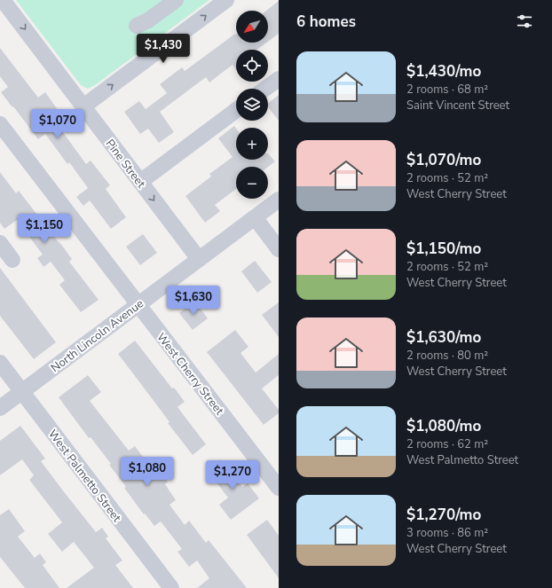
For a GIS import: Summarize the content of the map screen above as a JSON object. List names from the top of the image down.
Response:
{
  "streets": {
    "street": [
      "Pine Street",
      "North Lincoln Avenue",
      "West Cherry Street",
      "West Palmetto Street"
    ]
  },
  "crossings": [
    ["Pine Street", "North Lincoln Avenue"],
    ["North Lincoln Avenue", "West Cherry Street"],
    ["North Lincoln Avenue", "West Palmetto Street"]
  ],
  "one_way": ["Pine Street"],
  "north": "bottom left",
  "page": {
    "heading": "6 homes",
    "map_buttons": ["+", "−"],
    "price": [
      "$1,430",
      "$1,070",
      "$1,150",
      "$1,630",
      "$1,080",
      "$1,270"
    ],
    "list": [
      {
        "name": "$1,430/mo",
        "note": "2 rooms · 68 m² · Saint Vincent Street"
      },
      {
        "name": "$1,070/mo",
        "note": "2 rooms · 52 m² · West Cherry Street"
      },
      {
        "name": "$1,150/mo",
        "note": "2 rooms · 52 m² · West Cherry Street"
      },
      {
        "name": "$1,630/mo",
        "note": "2 rooms · 80 m² · West Cherry Street"
      },
      {
        "name": "$1,080/mo",
        "note": "2 rooms · 62 m² · West Palmetto Street"
      },
      {
        "name": "$1,270/mo",
        "note": "3 rooms · 86 m² · West Cherry Street"
      }
    ]
  }
}
